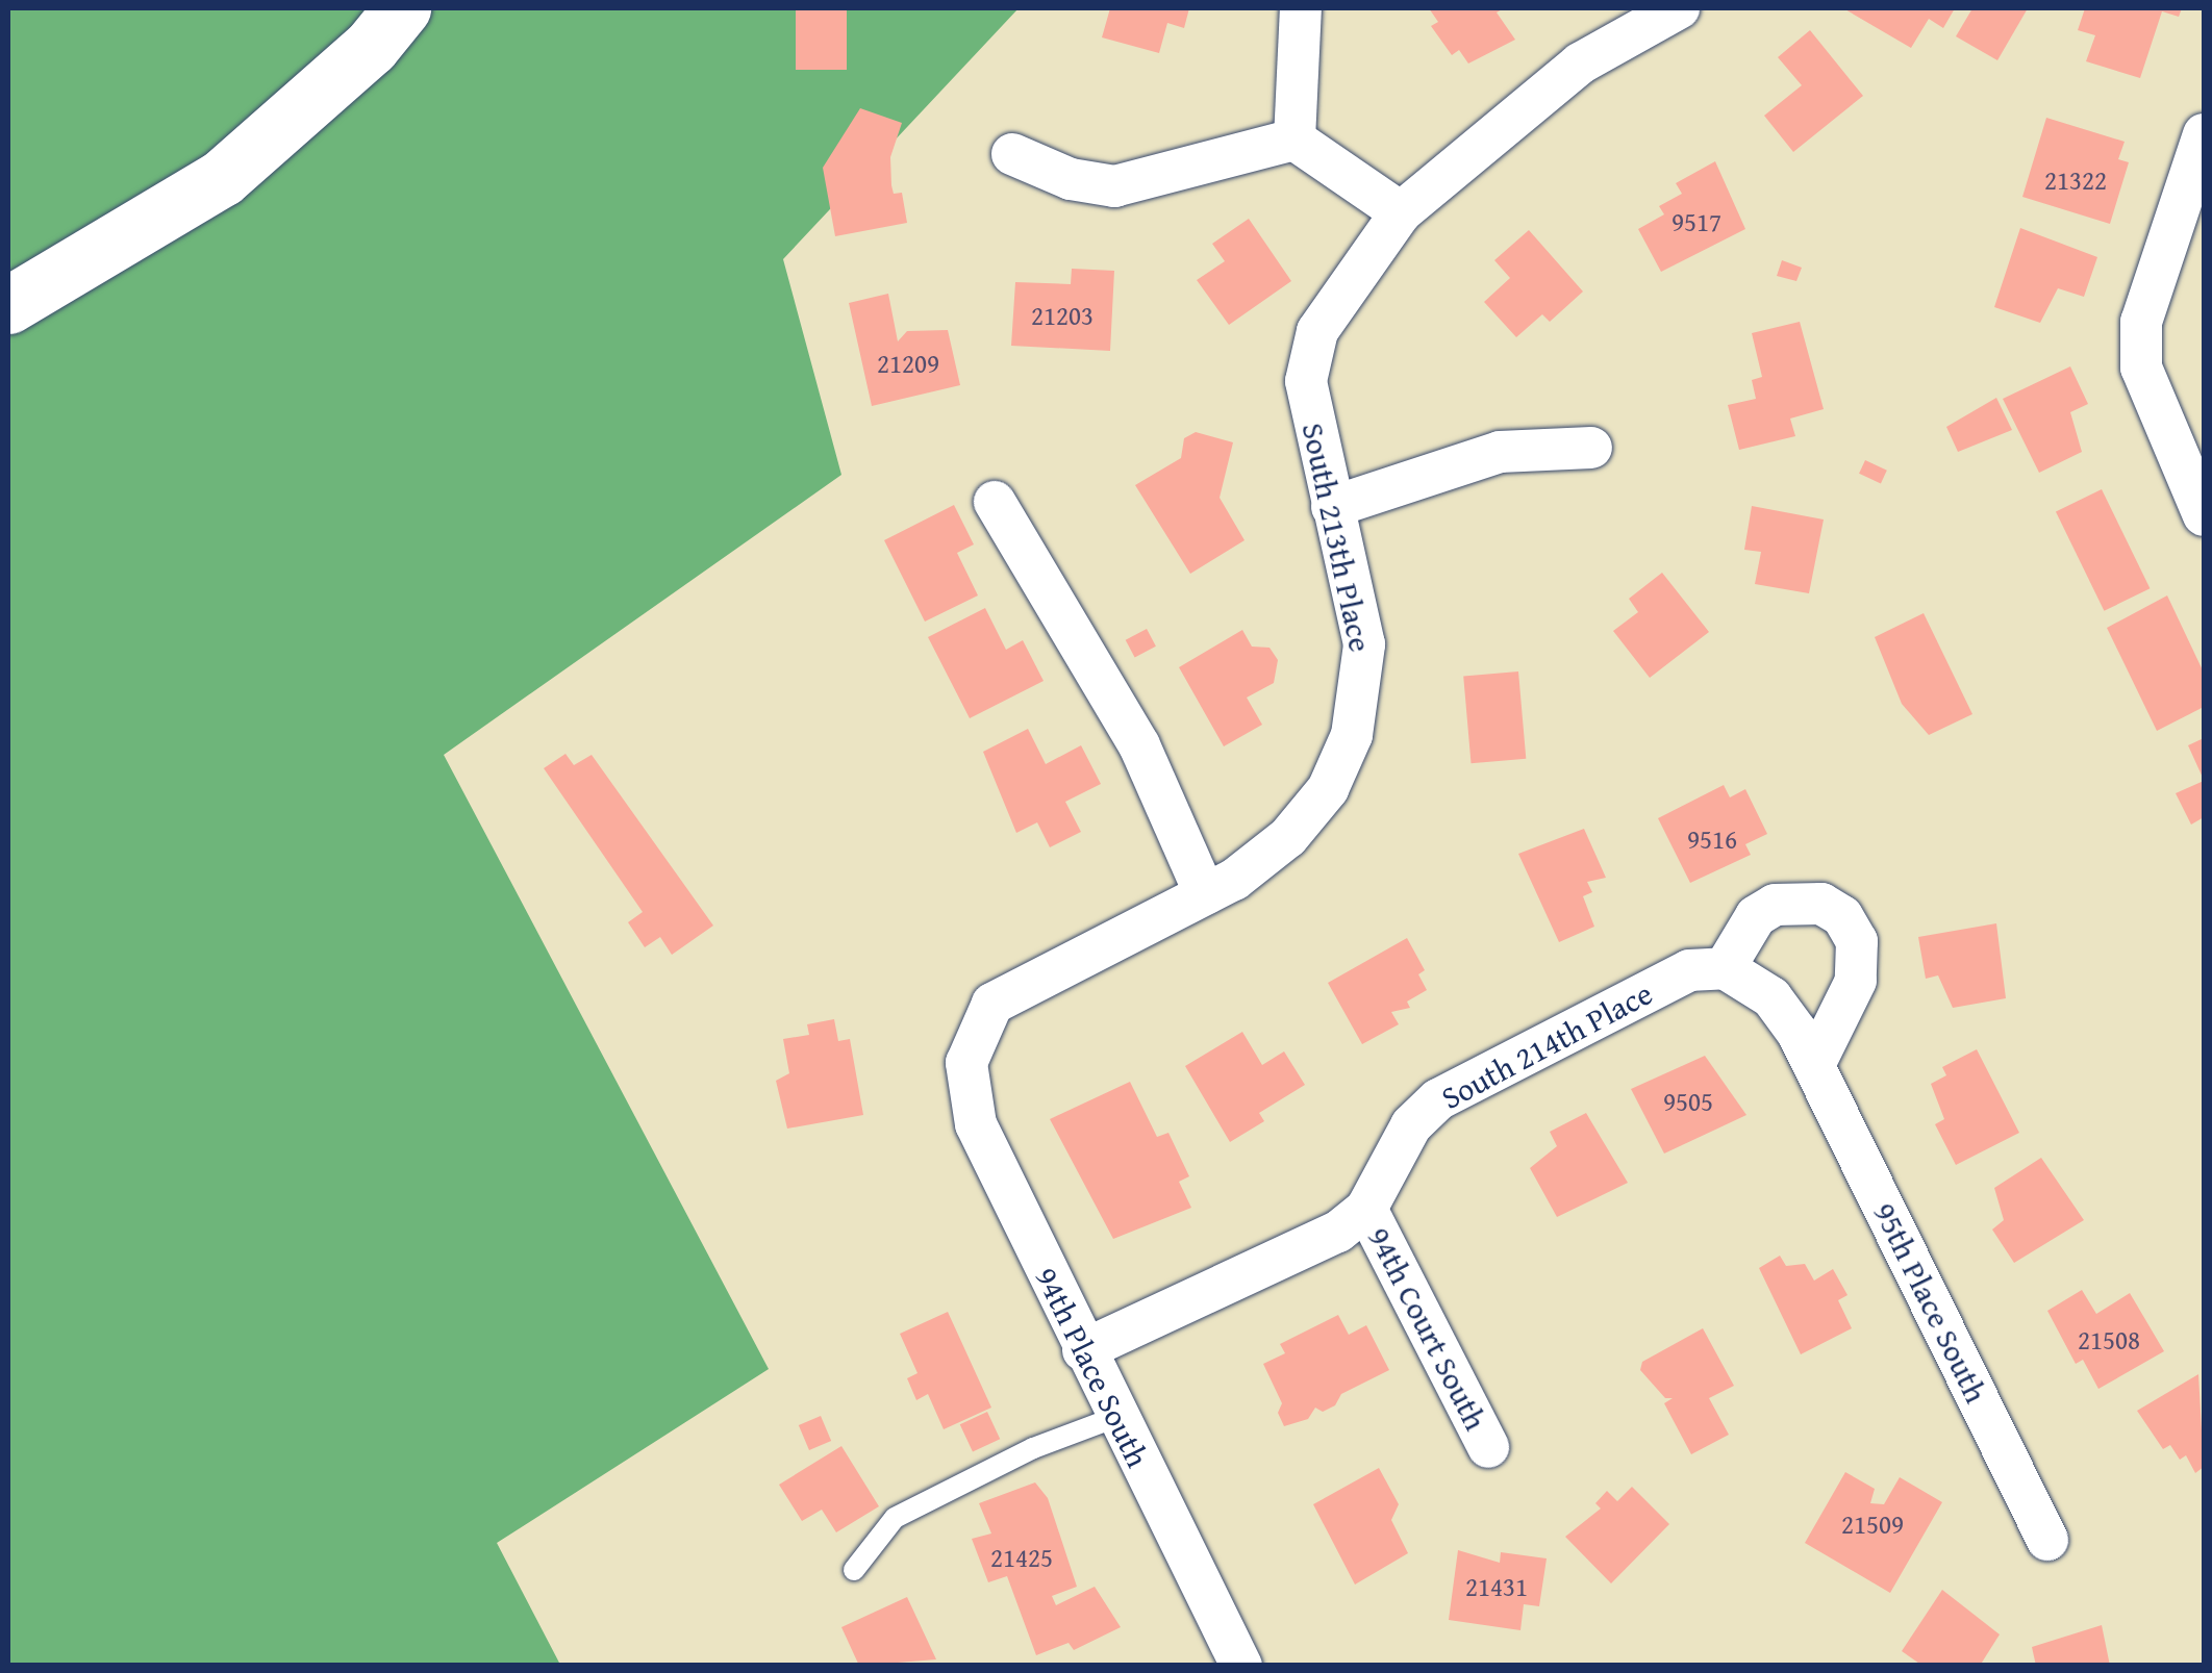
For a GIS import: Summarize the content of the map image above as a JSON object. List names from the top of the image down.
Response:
{
  "streets": {
    "street": [
      "South 213th Place",
      "South 214th Place",
      "95th Place South",
      "94th Court South",
      "94th Place South"
    ]
  },
  "crossings": [
    ["South 213th Place", "94th Place South"],
    ["South 214th Place", "94th Court South"],
    ["South 214th Place", "94th Place South"]
  ],
  "house_numbers": [
    "21322",
    "9517",
    "21203",
    "21209",
    "9516",
    "9505",
    "21508",
    "21509",
    "21425",
    "21431"
  ]
}
